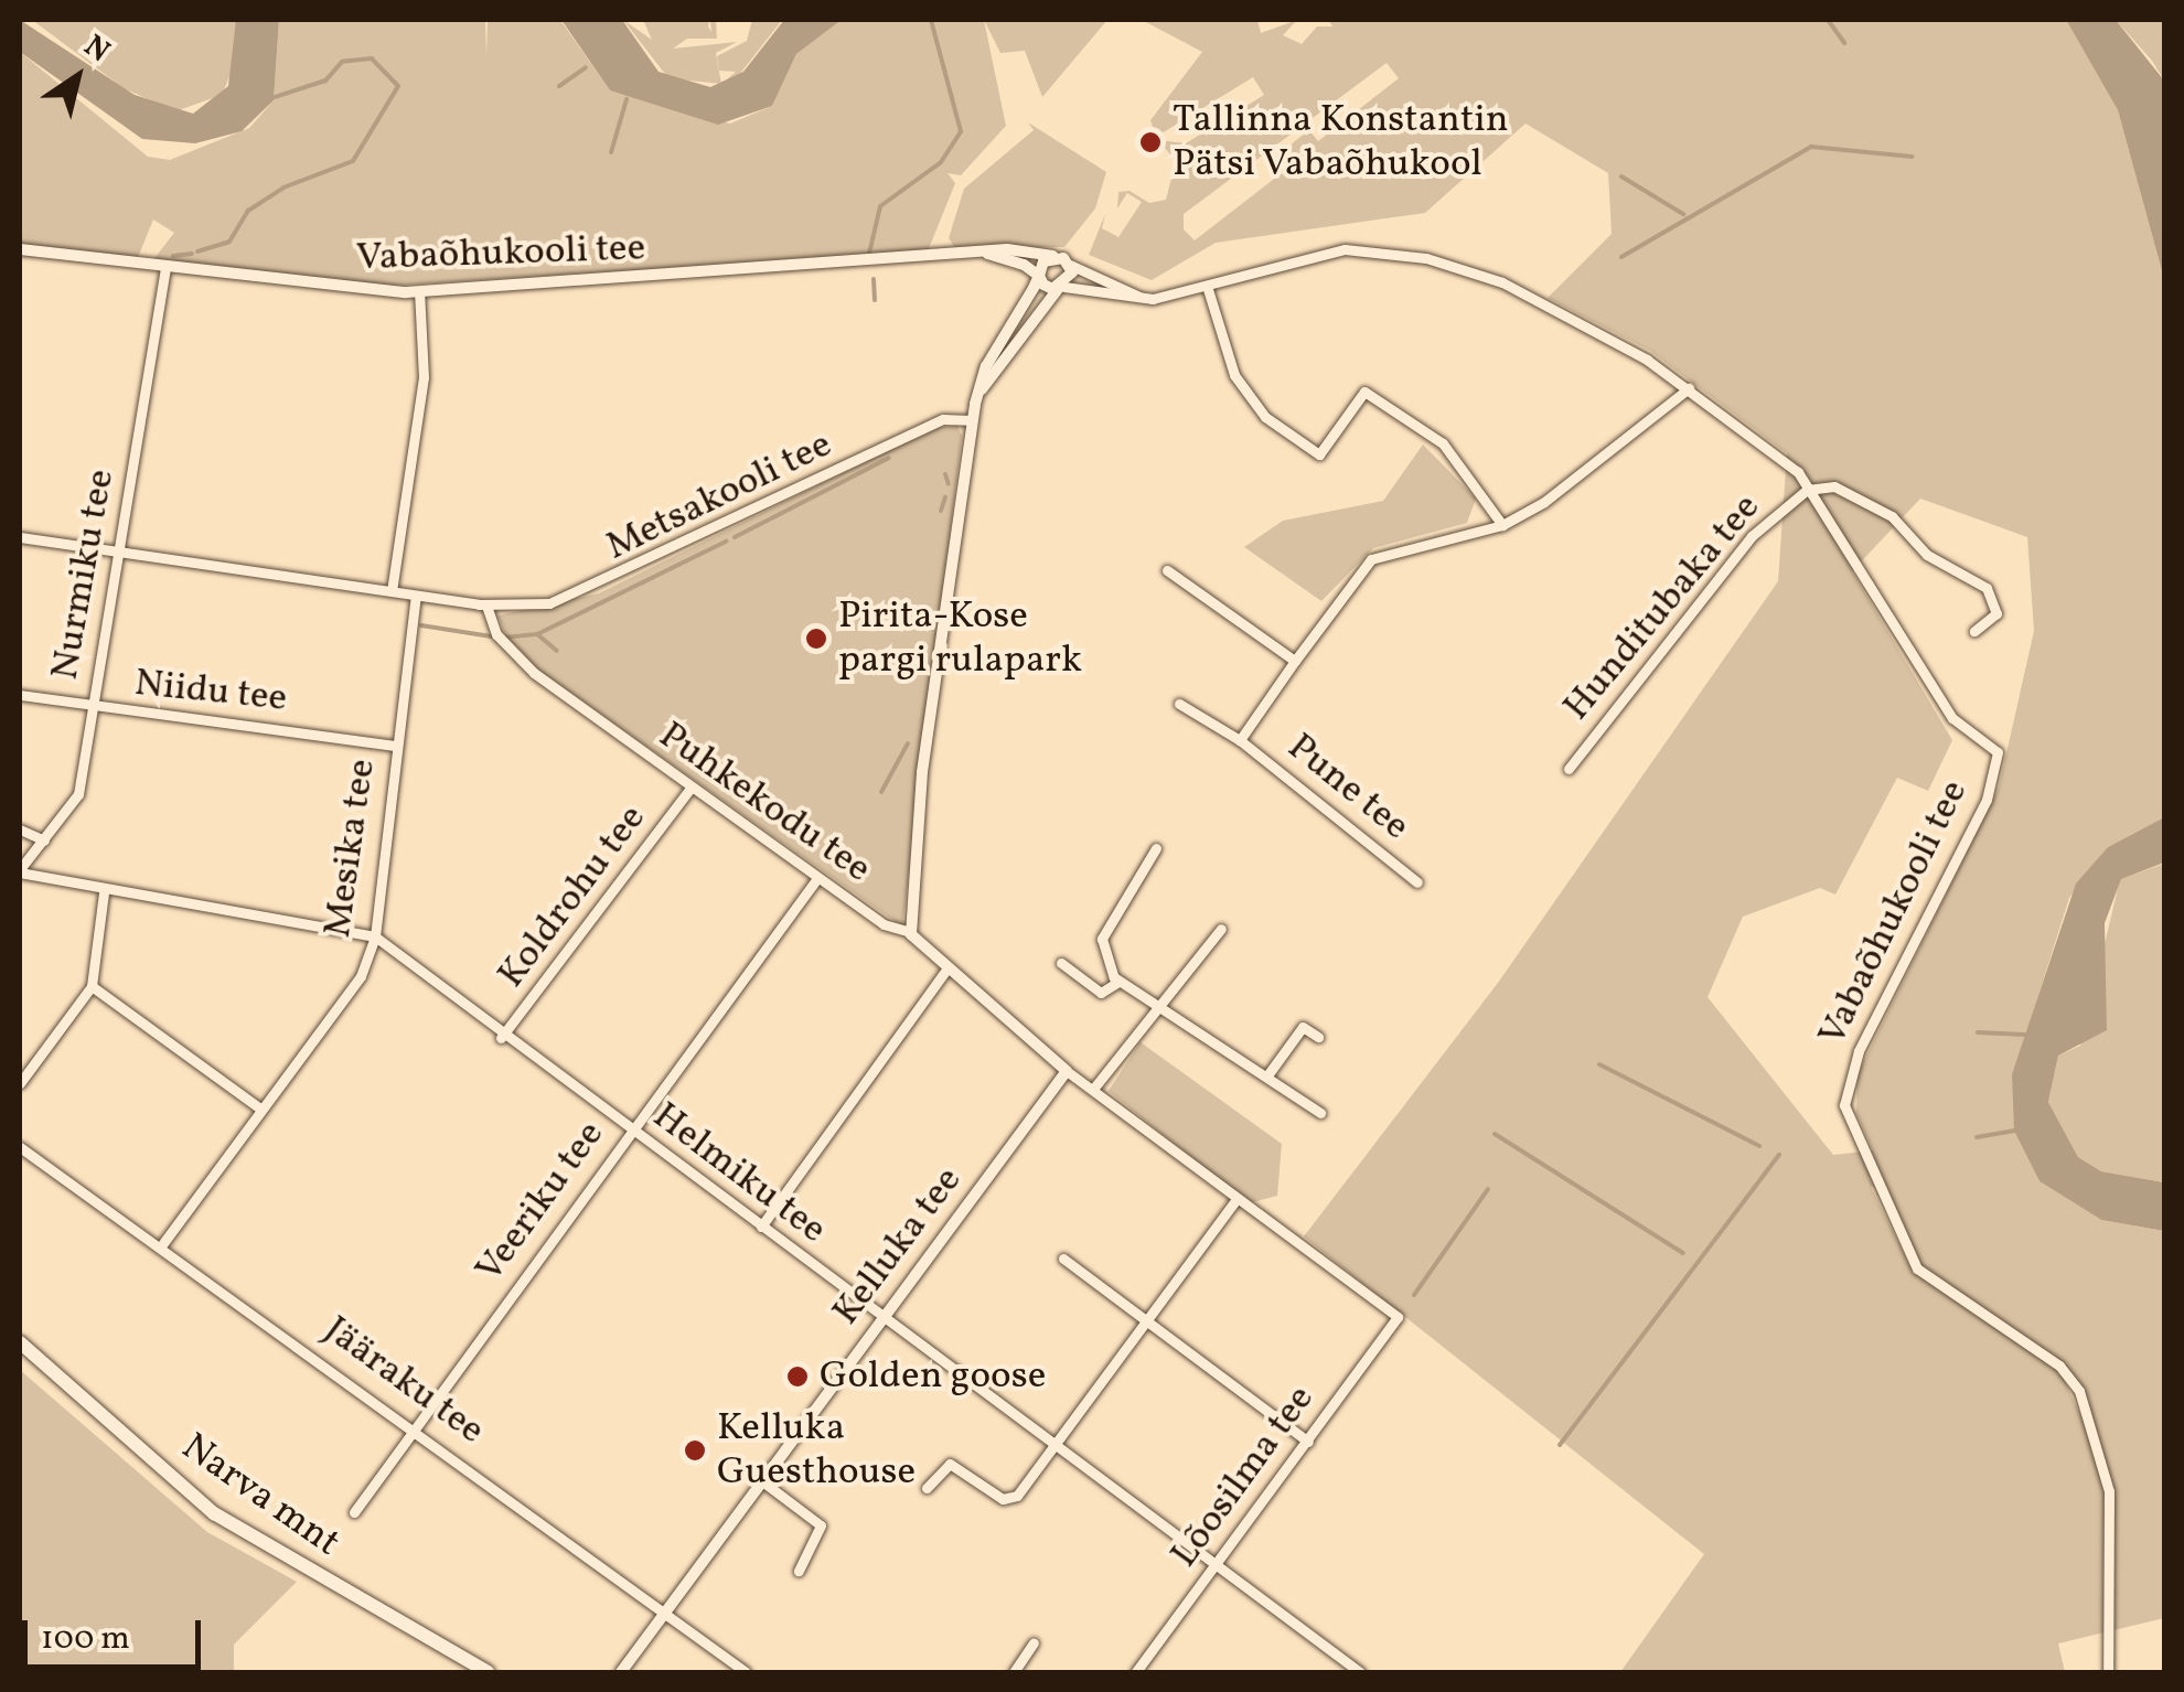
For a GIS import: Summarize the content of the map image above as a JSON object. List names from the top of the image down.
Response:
{
  "streets": {
    "main road": ["Narva mnt"],
    "street": [
      "Vabaõhukooli tee",
      "Metsakooli tee",
      "Nurmiku tee",
      "Hunditubaka tee",
      "Niidu tee",
      "Pune tee",
      "Puhkekodu tee",
      "Mesika tee",
      "Koldrohu tee",
      "Helmiku tee",
      "Veeriku tee",
      "Kelluka tee",
      "Jääraku tee",
      "Lõosilma tee"
    ]
  },
  "crossings": [
    ["Vabaõhukooli tee", "Nurmiku tee"],
    ["Vabaõhukooli tee", "Hunditubaka tee"],
    ["Metsakooli tee", "Puhkekodu tee"],
    ["Nurmiku tee", "Niidu tee"],
    ["Nurmiku tee", "Helmiku tee"],
    ["Niidu tee", "Mesika tee"],
    ["Puhkekodu tee", "Koldrohu tee"],
    ["Puhkekodu tee", "Veeriku tee"],
    ["Puhkekodu tee", "Kelluka tee"],
    ["Puhkekodu tee", "Lõosilma tee"],
    ["Mesika tee", "Helmiku tee"],
    ["Mesika tee", "Jääraku tee"],
    ["Koldrohu tee", "Helmiku tee"],
    ["Helmiku tee", "Veeriku tee"],
    ["Helmiku tee", "Kelluka tee"],
    ["Helmiku tee", "Lõosilma tee"],
    ["Veeriku tee", "Jääraku tee"],
    ["Kelluka tee", "Jääraku tee"]
  ],
  "places": [
    "Tallinna Konstantin Pätsi Vabaõhukool",
    "Pirita-Kose pargi rulapark",
    "Golden goose",
    "Kelluka Guesthouse"
  ],
  "scale_bar": "100 m",
  "north": "top right"
}
